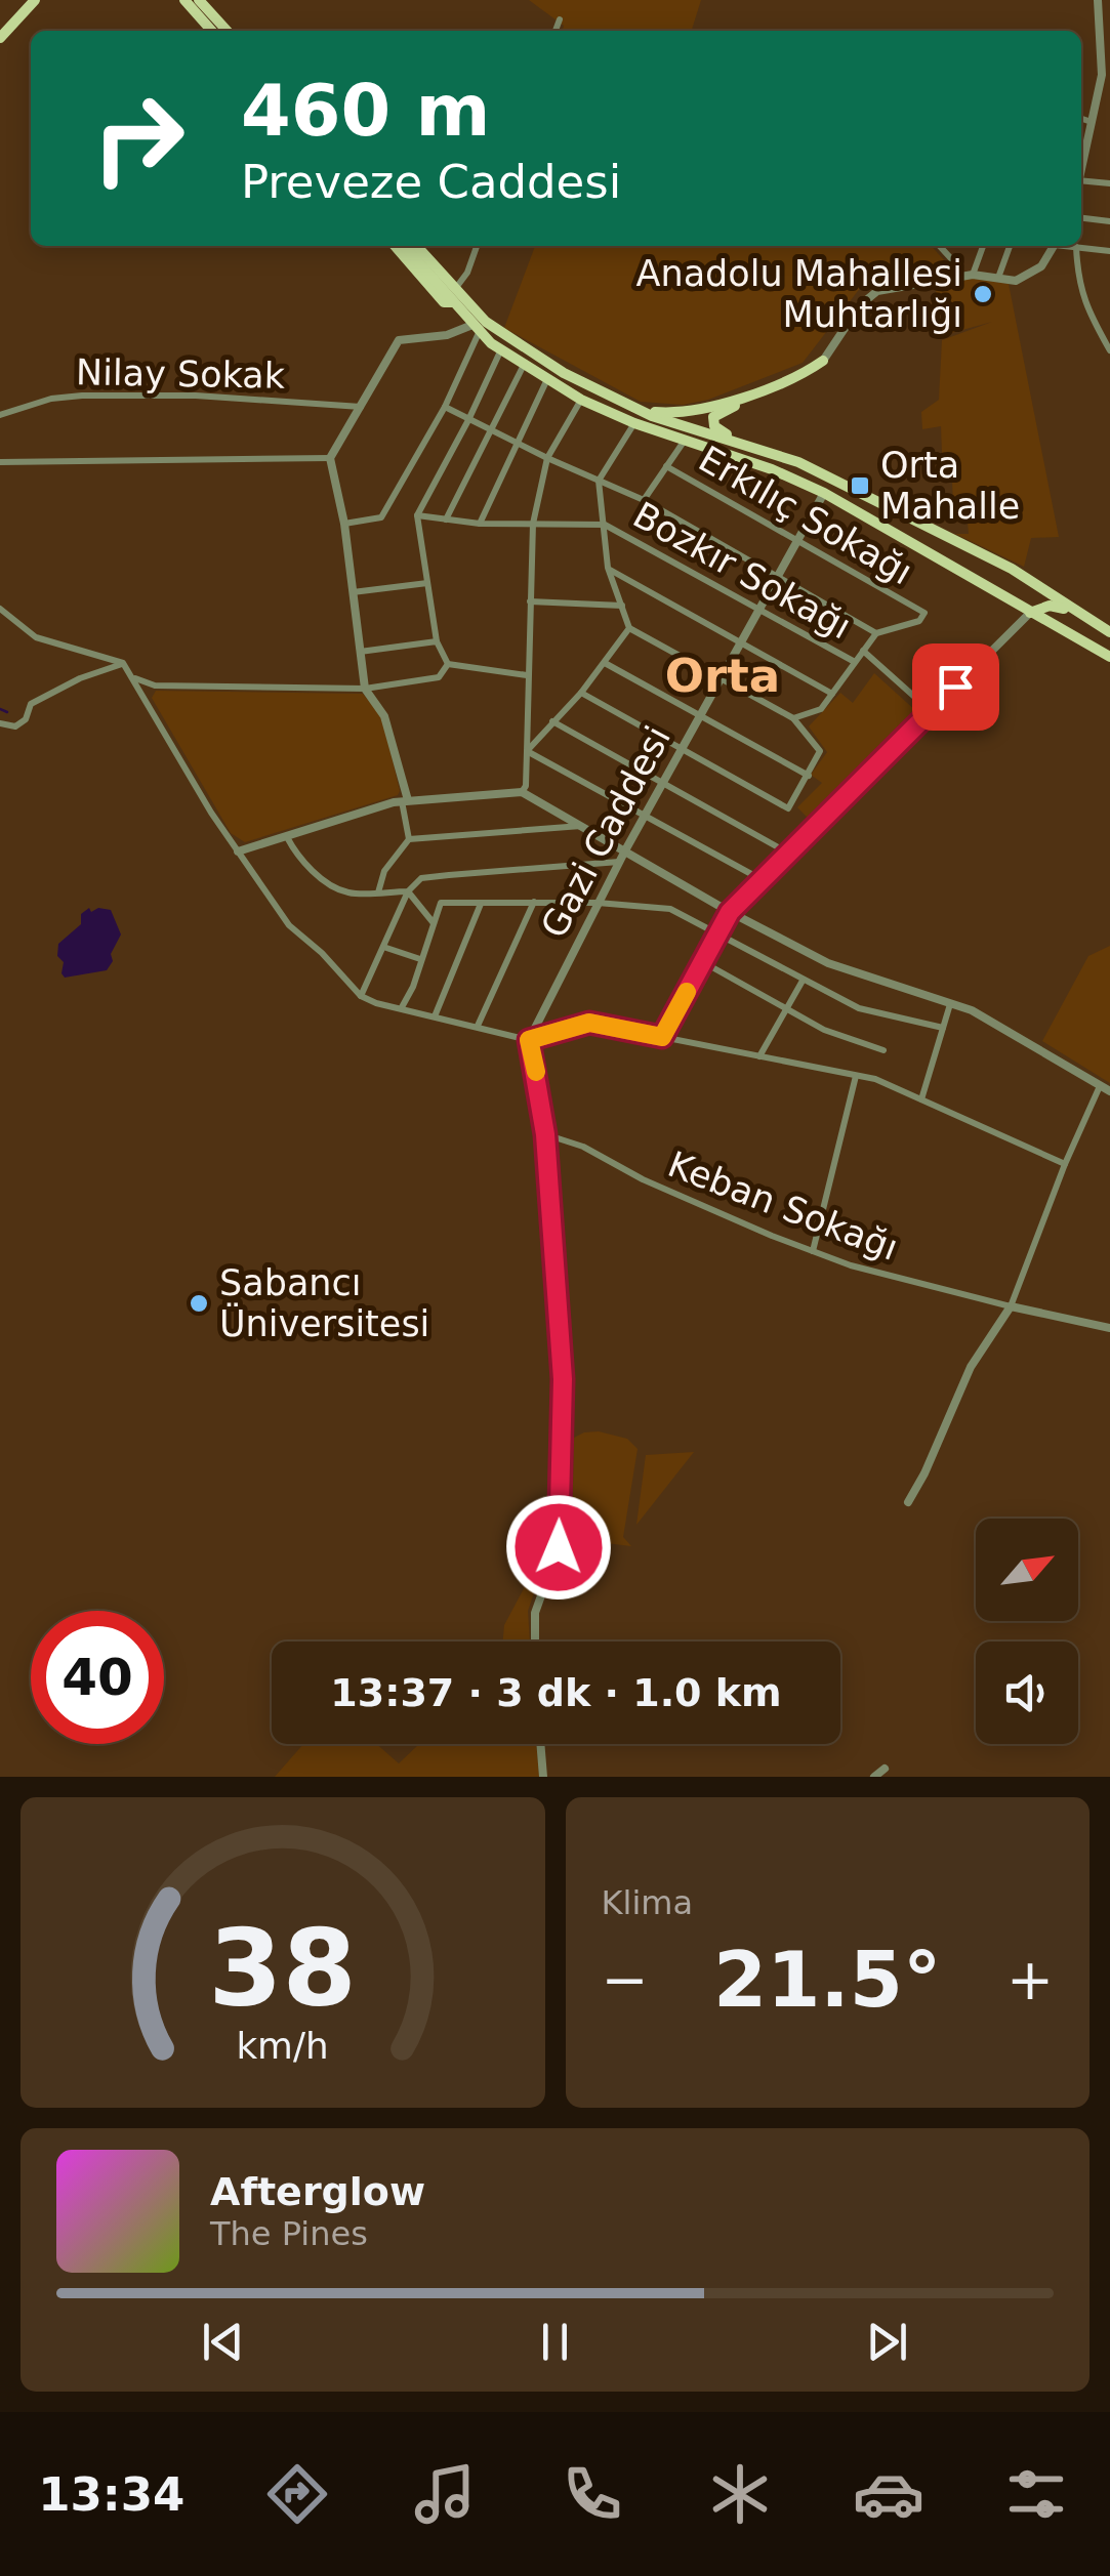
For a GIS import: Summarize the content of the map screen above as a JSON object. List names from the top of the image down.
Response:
{
  "streets": {
    "street": [
      "Nilay Sokak",
      "Erkılıç Sokağı",
      "Bozkır Sokağı",
      "Gazi Caddesi",
      "Keban Sokağı"
    ]
  },
  "crossings": [
    ["Erkılıç Sokağı", "Bozkır Sokağı"],
    ["Erkılıç Sokağı", "Gazi Caddesi"],
    ["Bozkır Sokağı", "Gazi Caddesi"]
  ],
  "districts": ["Orta"],
  "places": {
    "other": ["Anadolu Mahallesi Muhtarlığı", "Sabancı Üniversitesi"],
    "transit": ["Orta Mahalle"]
  },
  "north": "top right",
  "page": {
    "turn": ["460 m", "Preveze Caddesi"],
    "limit": "40",
    "trip": "13:37 · 3 dk · 1.0 km",
    "tile": "Klima",
    "heat": ["−", "21.5°", "+"],
    "song": ["Afterglow", "The Pines"],
    "tabs": "13:34",
    "gauge": ["38", "km/h"]
  }
}
